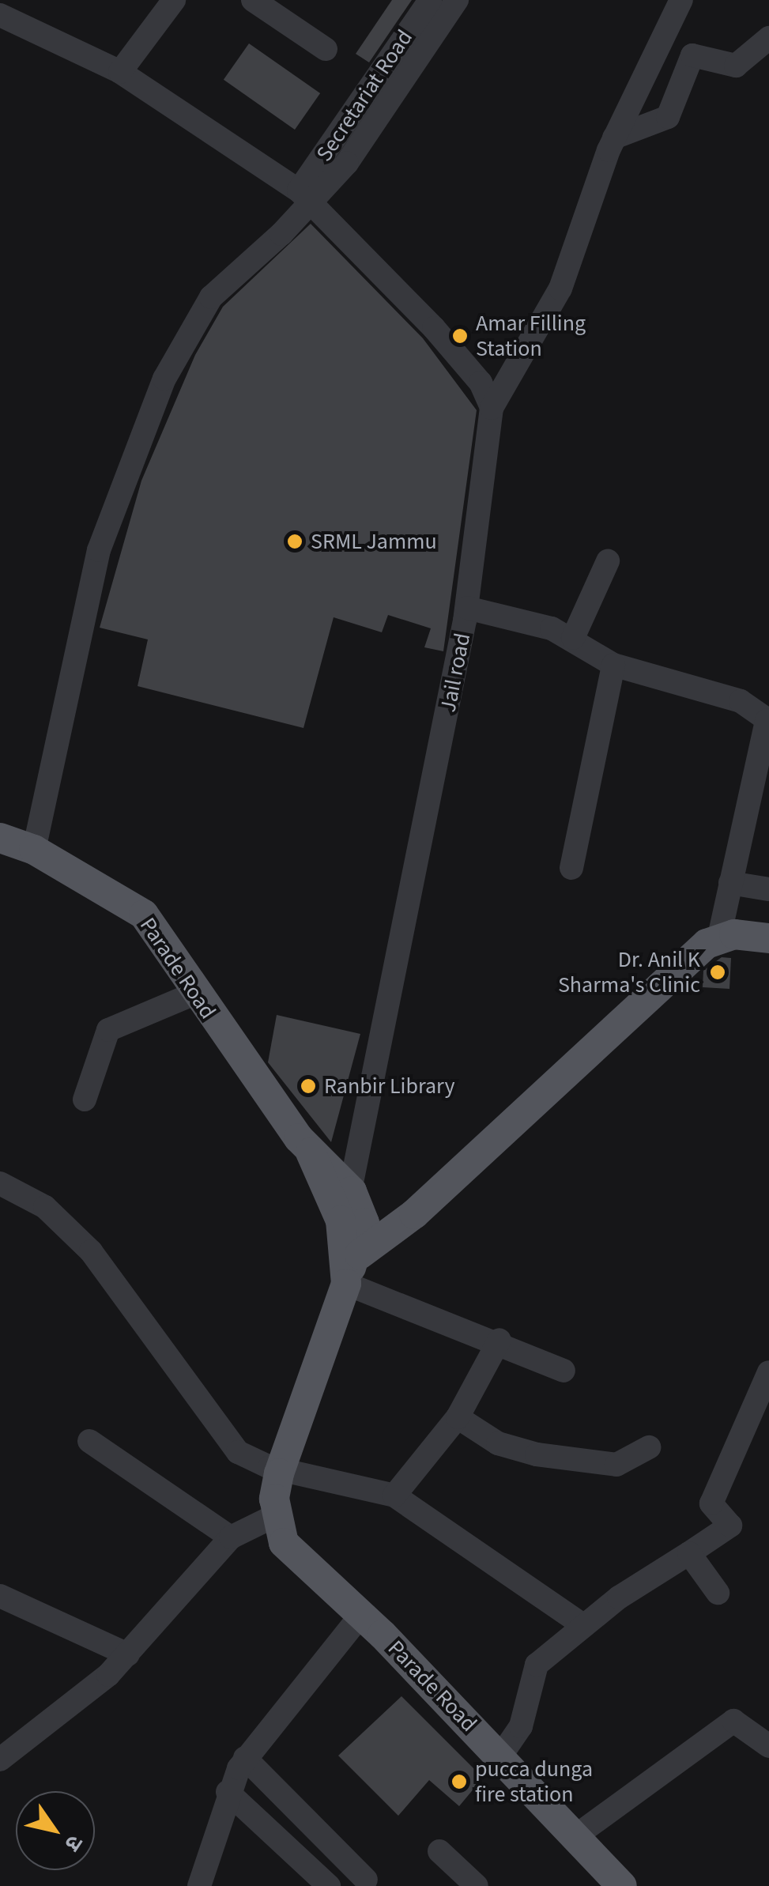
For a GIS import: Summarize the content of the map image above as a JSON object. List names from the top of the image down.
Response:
{
  "streets": {
    "main road": ["Parade Road"],
    "street": ["Secretariat Road", "Jail road"]
  },
  "crossings": [
    ["Jail road", "Parade Road"]
  ],
  "places": [
    "Amar Filling Station",
    "SRML Jammu",
    "Dr. Anil K Sharma's Clinic",
    "Ranbir Library",
    "pucca dunga fire station"
  ],
  "north": "bottom right"
}
